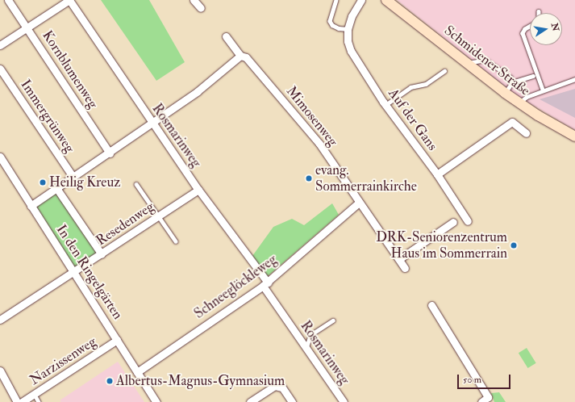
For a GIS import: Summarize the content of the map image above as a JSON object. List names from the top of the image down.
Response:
{
  "streets": {
    "main road": ["Schmidener Straße"],
    "street": [
      "Kornblumenweg",
      "Immergrünweg",
      "Mimosenweg",
      "Auf der Gans",
      "Rosmarinweg",
      "Resedenweg",
      "In den Ringelgärten",
      "Schneeglöckleweg",
      "Narzissenweg"
    ]
  },
  "crossings": [
    ["Mimosenweg", "Schneeglöckleweg"],
    ["Rosmarinweg", "Resedenweg"],
    ["Rosmarinweg", "Schneeglöckleweg"],
    ["Resedenweg", "In den Ringelgärten"],
    ["In den Ringelgärten", "Schneeglöckleweg"],
    ["In den Ringelgärten", "Narzissenweg"]
  ],
  "places": [
    "evang. Sommerrainkirche",
    "Heilig Kreuz",
    "DRK-Seniorenzentrum Haus im Sommerrain",
    "Albertus-Magnus-Gymnasium"
  ],
  "scale_bar": "50 m",
  "north": "right"
}
